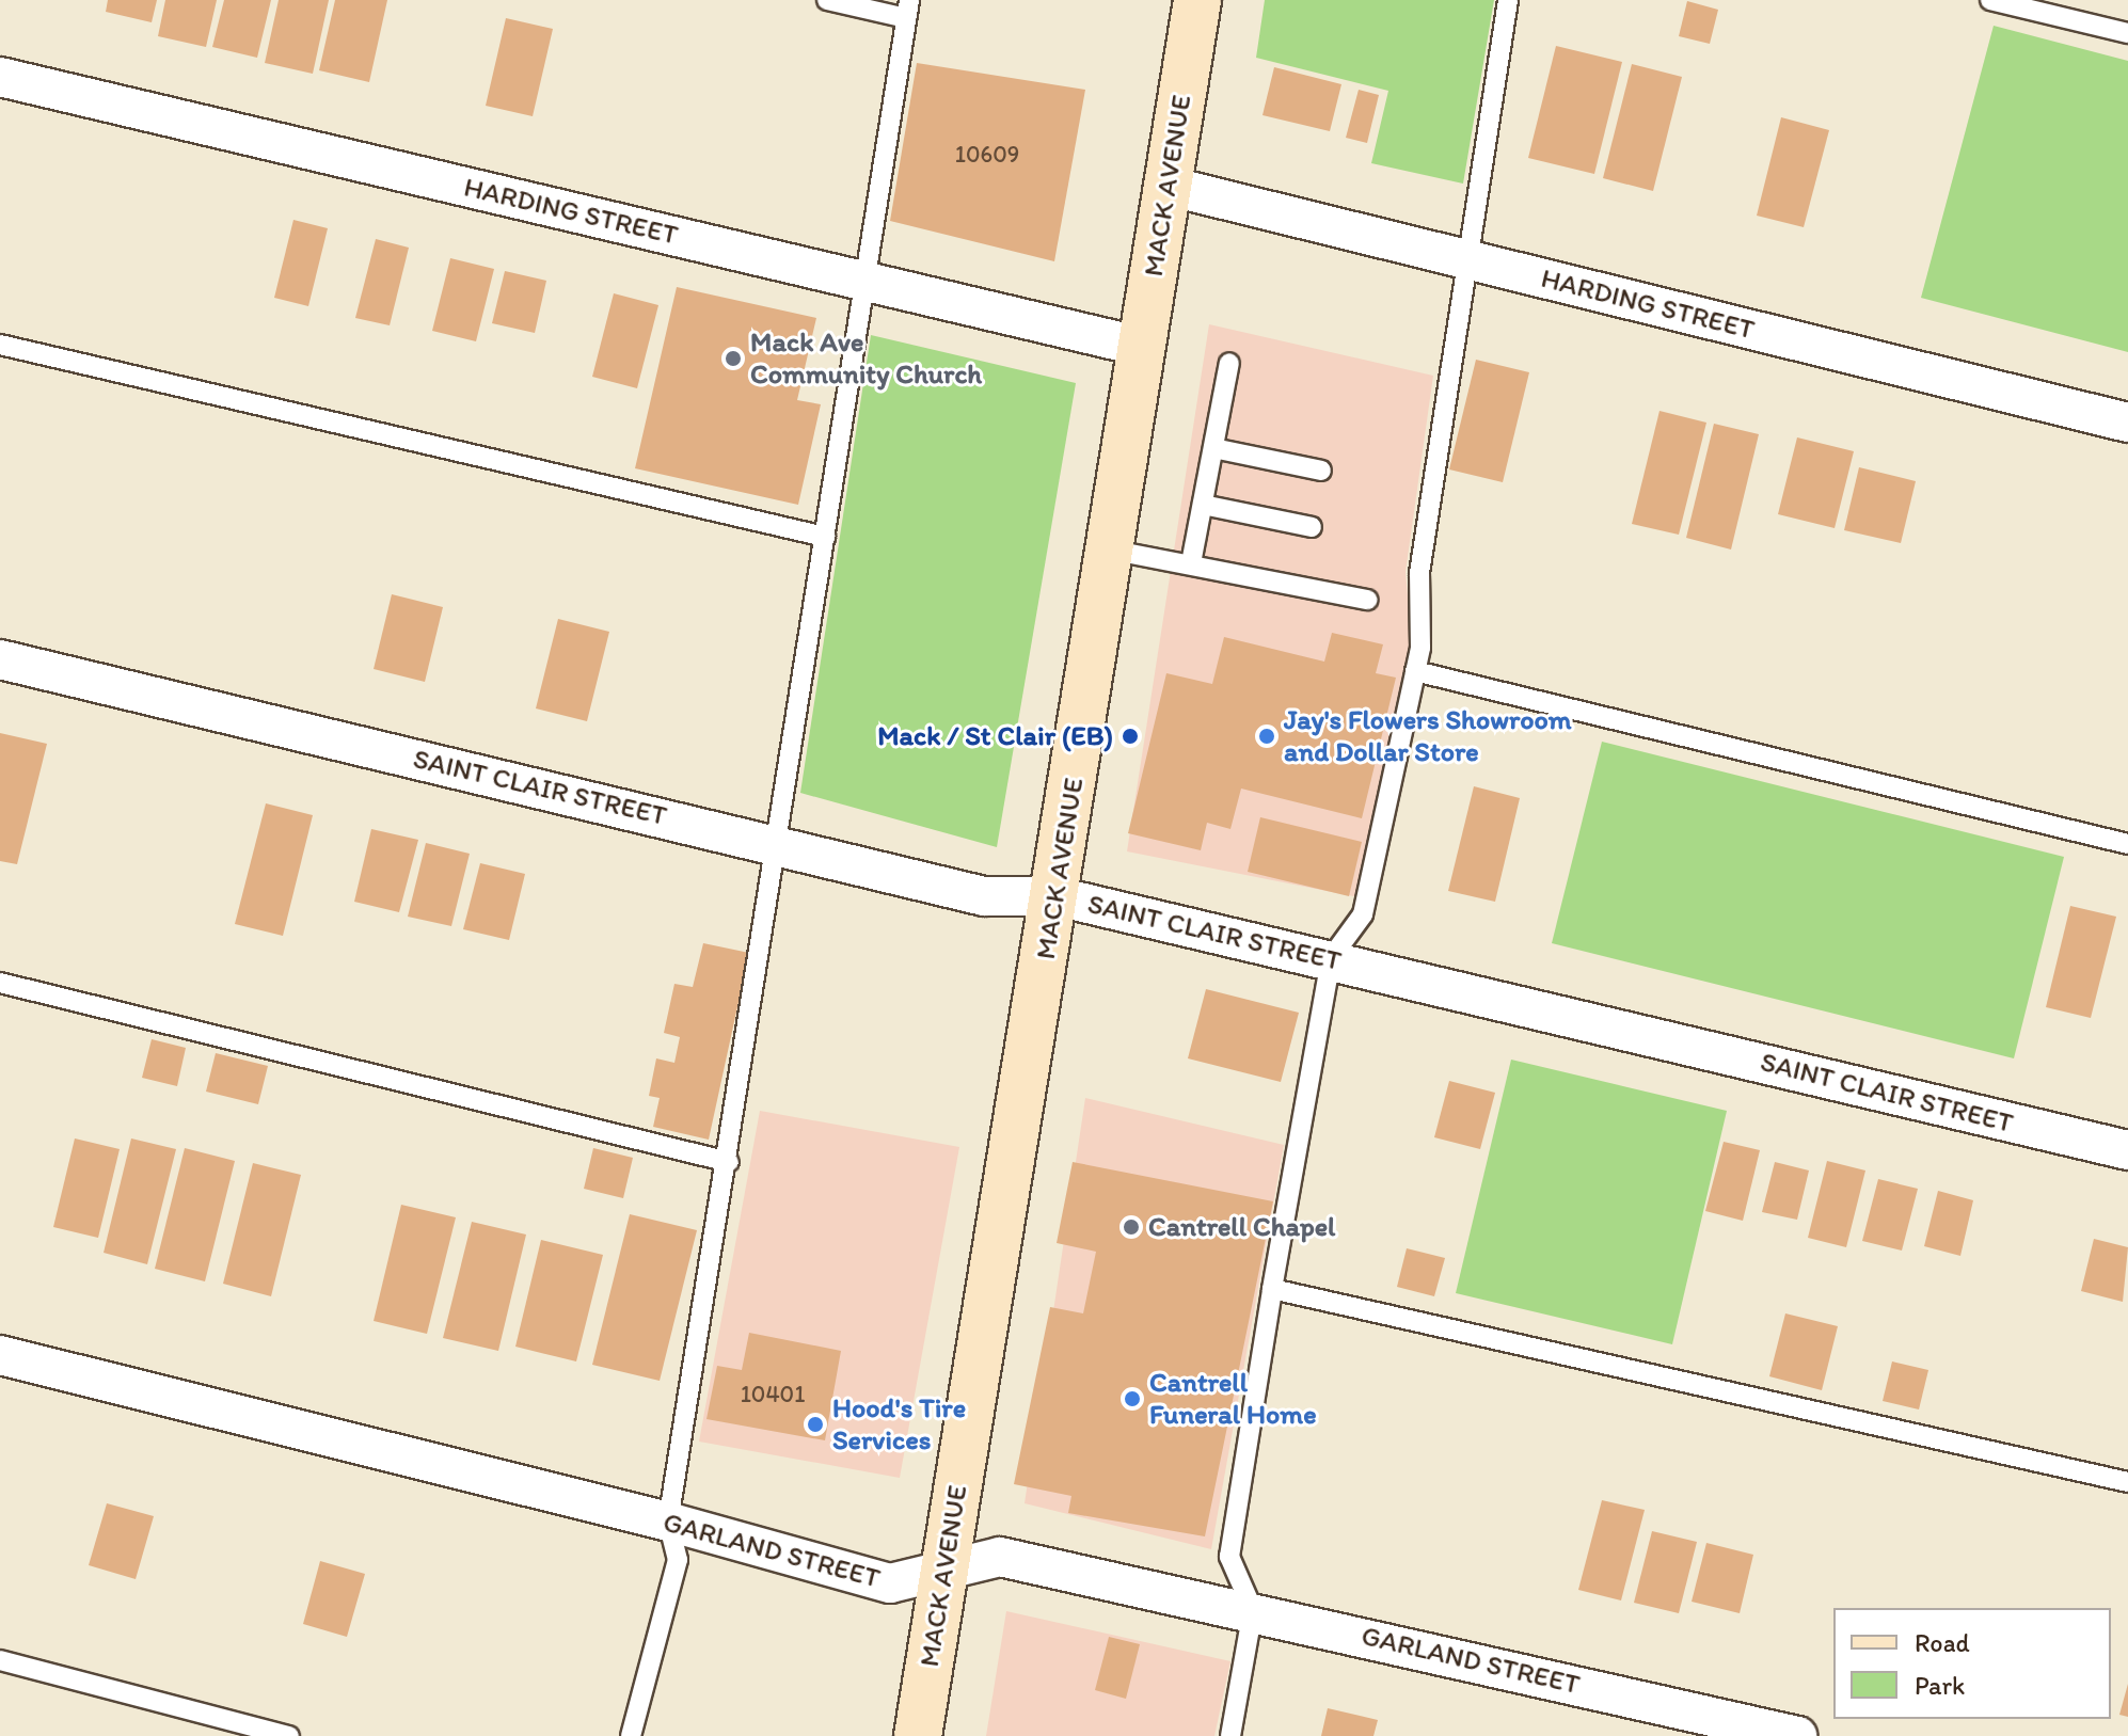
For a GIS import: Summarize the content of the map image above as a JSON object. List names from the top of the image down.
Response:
{
  "streets": {
    "main road": ["MACK AVENUE"],
    "street": ["HARDING STREET", "SAINT CLAIR STREET", "GARLAND STREET"]
  },
  "crossings": [
    ["MACK AVENUE", "HARDING STREET"],
    ["MACK AVENUE", "SAINT CLAIR STREET"],
    ["MACK AVENUE", "GARLAND STREET"]
  ],
  "places": [
    "Mack Ave Community Church",
    "Mack / St Clair (EB)",
    "Jay's Flowers Showroom and Dollar Store",
    "Cantrell Chapel",
    "Cantrell Funeral Home",
    "Hood's Tire Services"
  ],
  "house_numbers": ["10609", "10401"],
  "legend": ["Road", "Park"]
}
